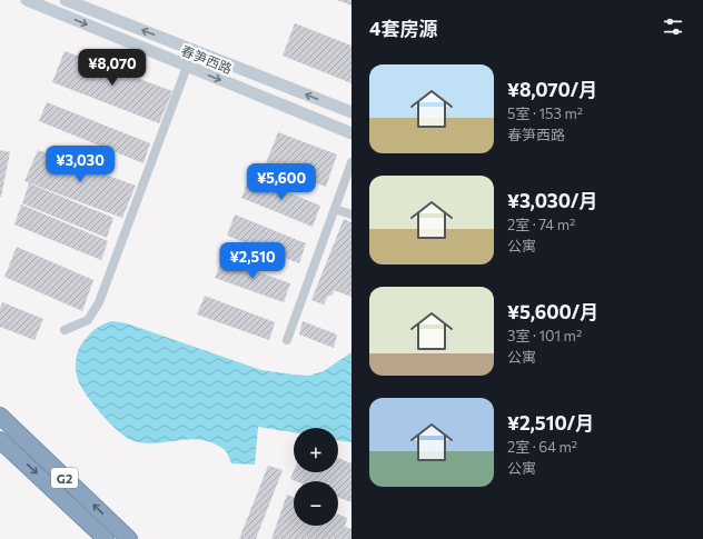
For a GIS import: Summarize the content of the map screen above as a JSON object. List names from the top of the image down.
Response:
{
  "streets": {
    "highway": ["G2"],
    "main road": ["春笋西路"]
  },
  "page": {
    "heading": "4套房源",
    "price": [
      "¥8,070",
      "¥3,030",
      "¥5,600",
      "¥2,510"
    ],
    "list": [
      {
        "name": "¥8,070/月",
        "note": "5室 · 153 m² · 春笋西路"
      },
      {
        "name": "¥3,030/月",
        "note": "2室 · 74 m² · 公寓"
      },
      {
        "name": "¥5,600/月",
        "note": "3室 · 101 m² · 公寓"
      },
      {
        "name": "¥2,510/月",
        "note": "2室 · 64 m² · 公寓"
      }
    ],
    "map_buttons": ["+", "−"]
  }
}
